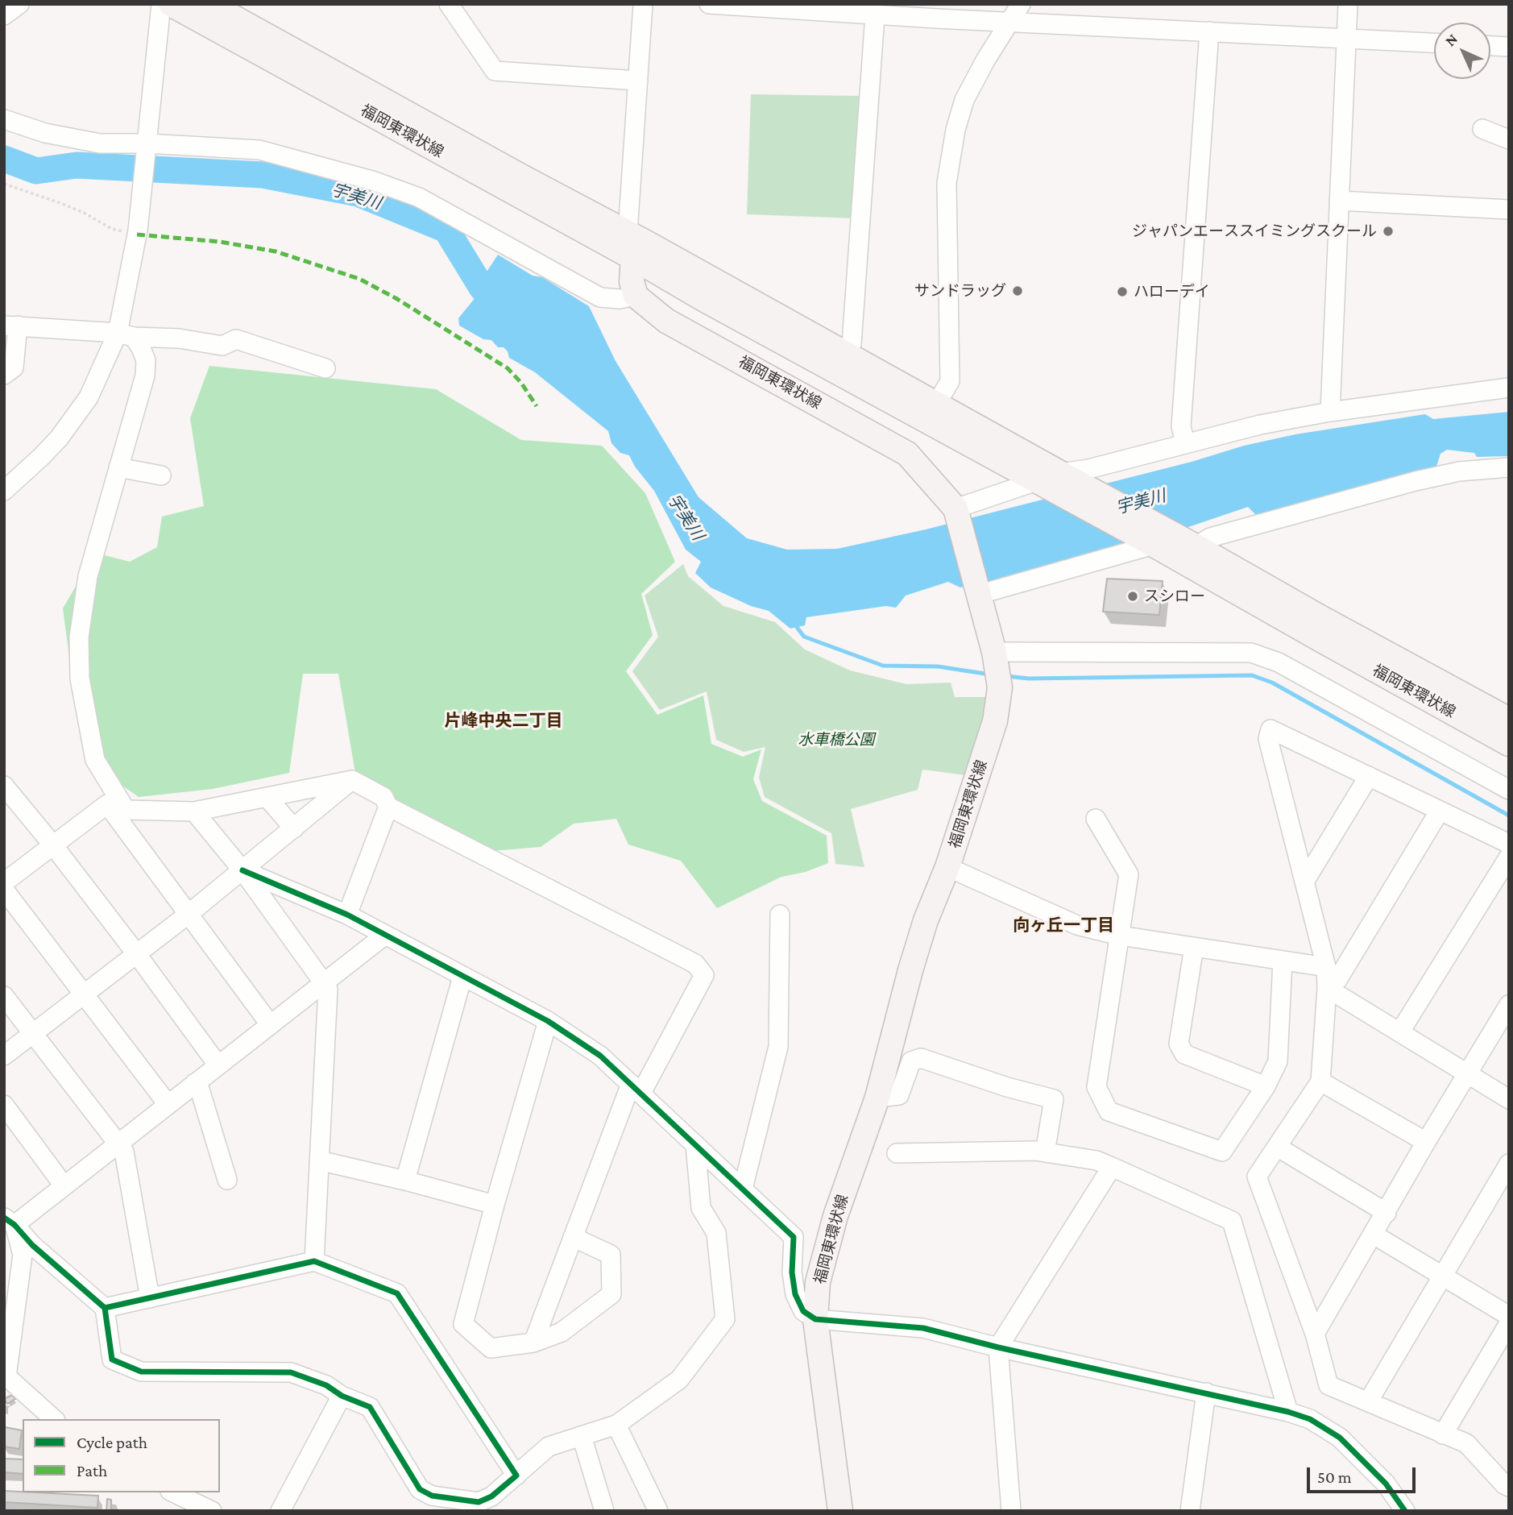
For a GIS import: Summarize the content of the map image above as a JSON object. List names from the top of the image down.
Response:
{
  "streets": {
    "main road": ["福岡東環状線"]
  },
  "districts": ["片峰中央二丁目", "向ヶ丘一丁目"],
  "water": ["宇美川"],
  "parks": ["水車橋公園"],
  "places": [
    "ジャパンエーススイミングスクール",
    "サンドラッグ",
    "ハローデイ",
    "スシロー"
  ],
  "legend": ["Cycle path", "Path"],
  "scale_bar": "50 m",
  "north": "top left"
}
